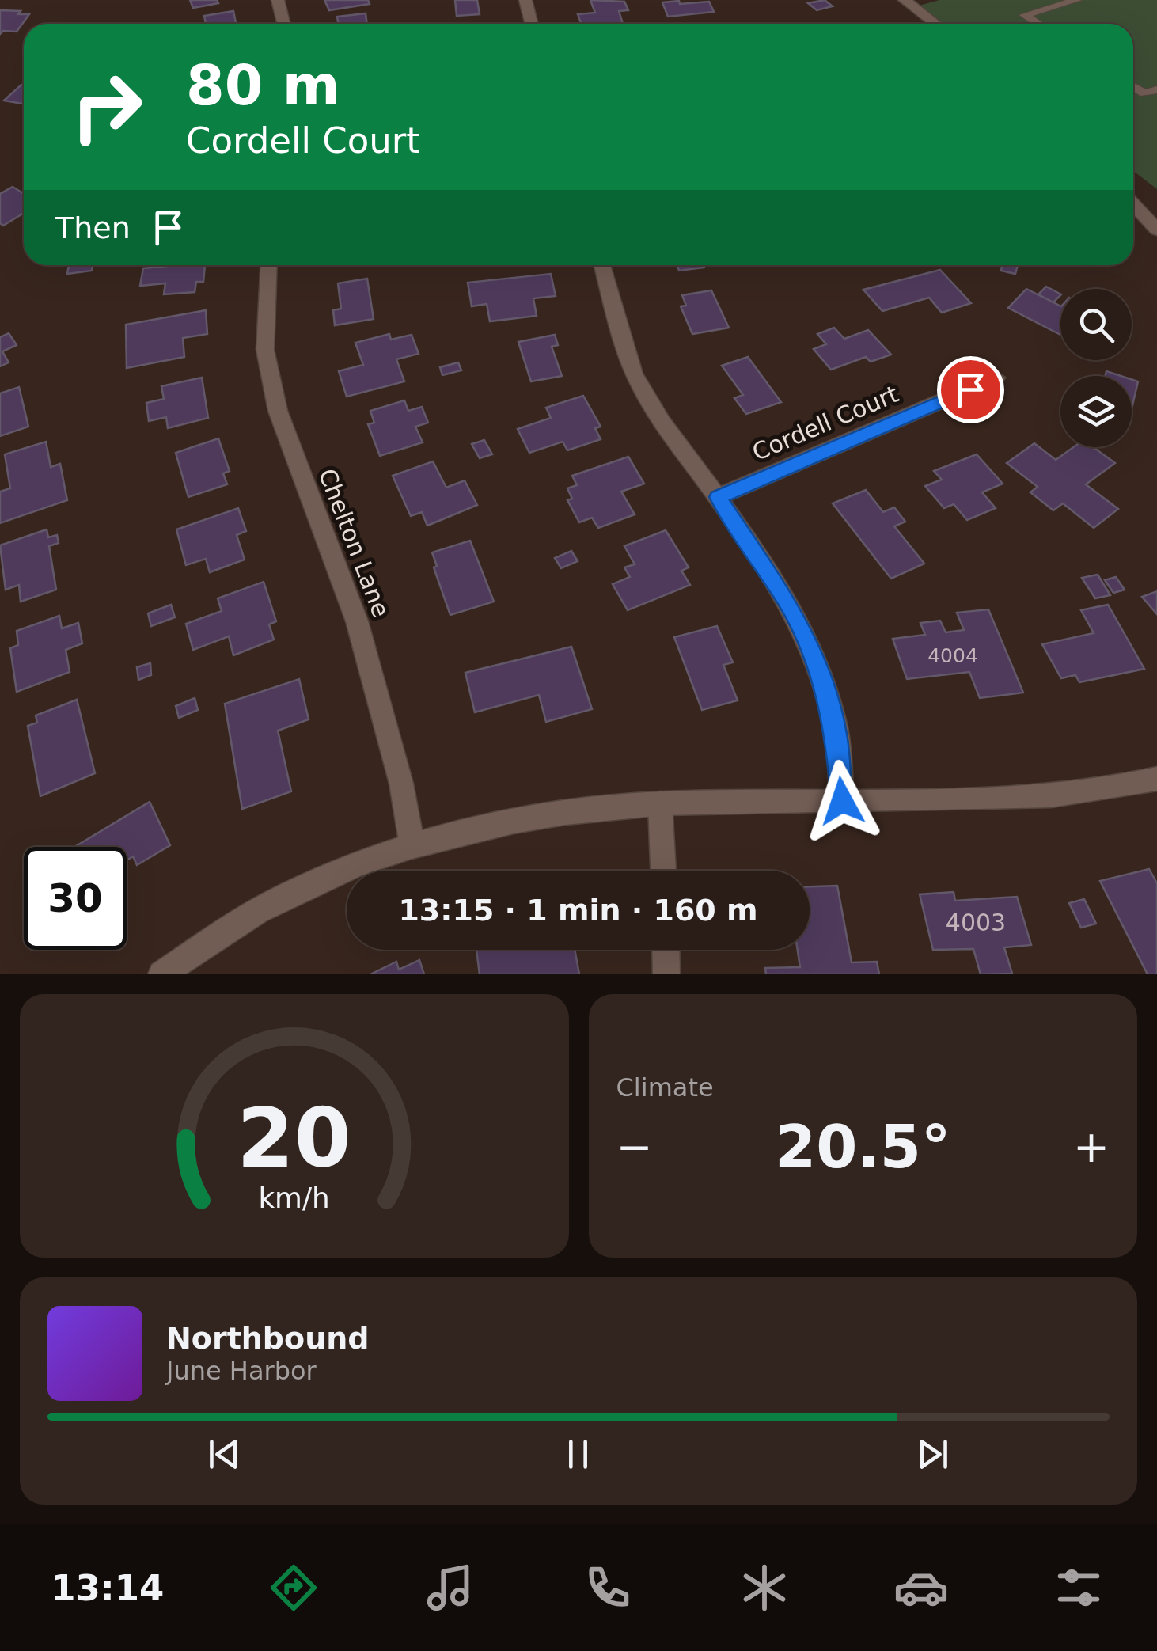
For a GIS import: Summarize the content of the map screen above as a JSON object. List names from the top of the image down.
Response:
{
  "streets": {
    "street": ["Cordell Court", "Chelton Lane"]
  },
  "house_numbers": ["4004", "4003"],
  "page": {
    "turn": ["80 m", "Cordell Court"],
    "then": "Then",
    "limit": "30",
    "trip": "13:15 · 1 min · 160 m",
    "tile": "Climate",
    "heat": ["−", "20.5°", "+"],
    "song": ["Northbound", "June Harbor"],
    "tabs": "13:14",
    "gauge": ["20", "km/h"]
  }
}
